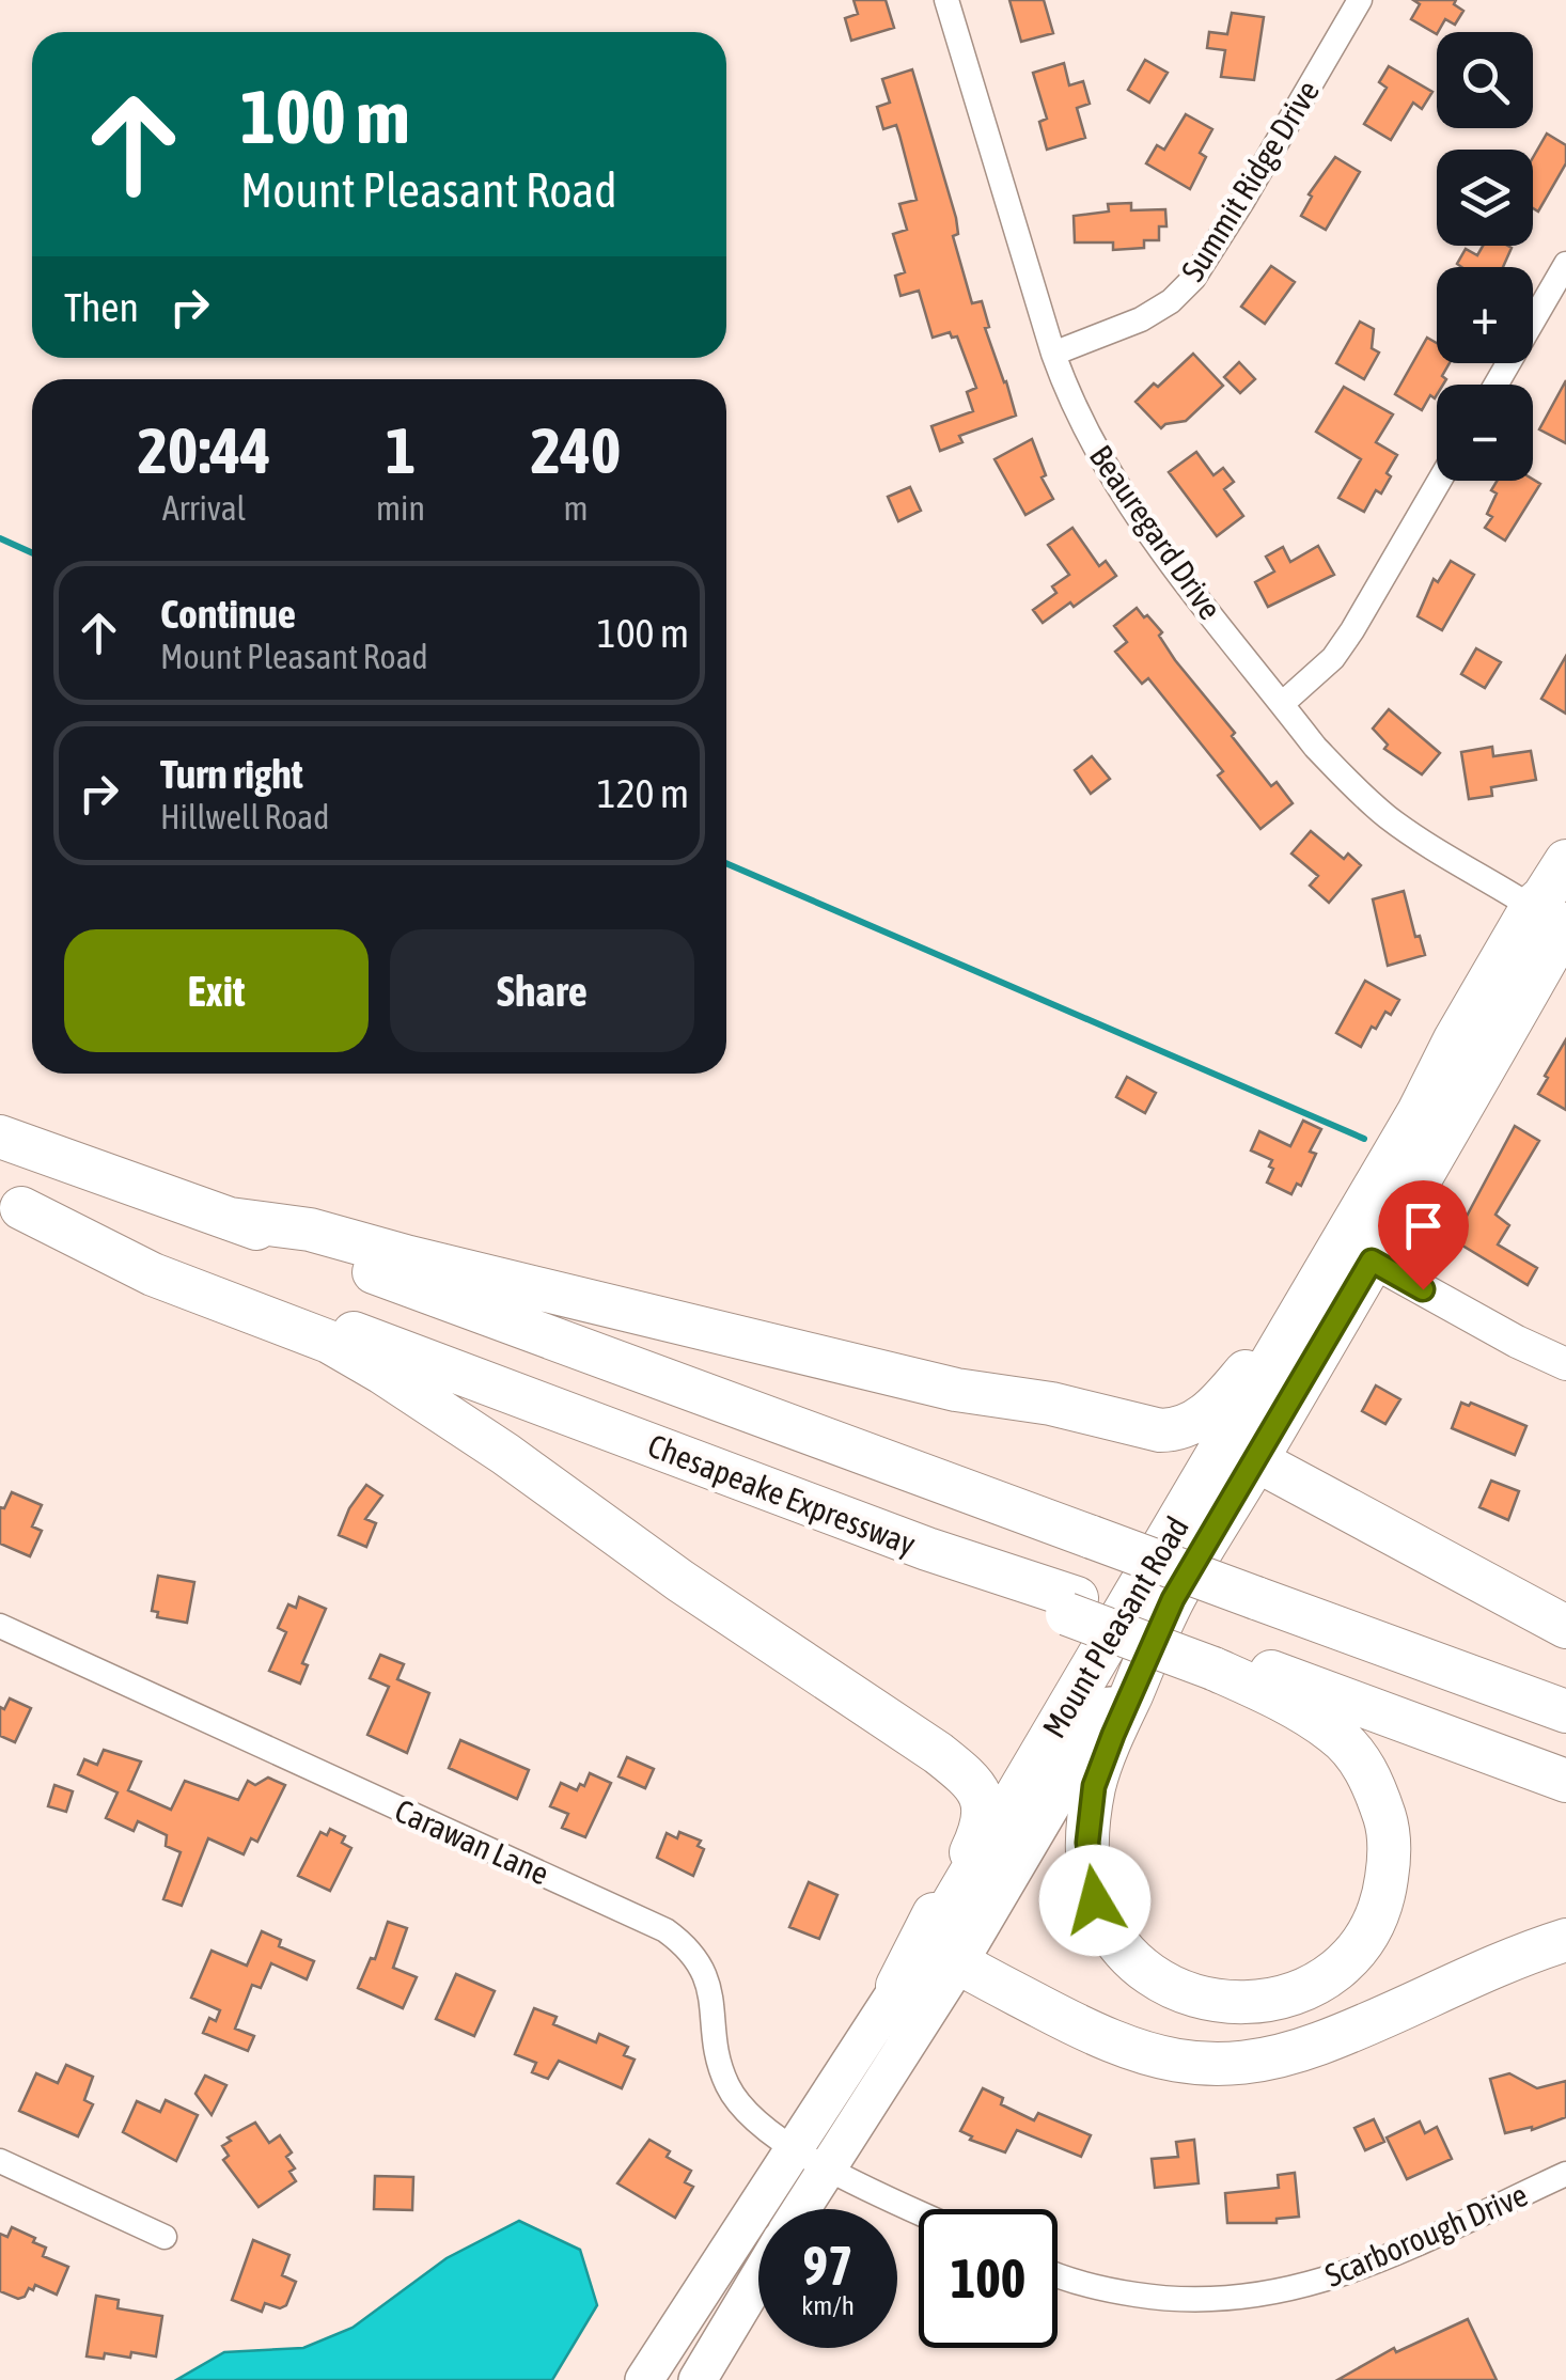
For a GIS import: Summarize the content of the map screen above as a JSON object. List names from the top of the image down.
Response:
{
  "streets": {
    "highway": ["Chesapeake Expressway", "Mount Pleasant Road"],
    "street": [
      "Summit Ridge Drive",
      "Beauregard Drive",
      "Carawan Lane",
      "Scarborough Drive"
    ]
  },
  "crossings": [
    ["Summit Ridge Drive", "Beauregard Drive"],
    ["Beauregard Drive", "Mount Pleasant Road"],
    ["Mount Pleasant Road", "Carawan Lane"]
  ],
  "page": {
    "map_buttons": ["+", "−"],
    "turn": ["100 m", "Mount Pleasant Road"],
    "then": "Then",
    "eta": [
      "20:44",
      "Arrival",
      "1",
      "min",
      "240",
      "m"
    ],
    "list": [
      {
        "name": "Continue",
        "note": "Mount Pleasant Road",
        "value": "100 m"
      },
      {
        "name": "Turn right",
        "note": "Hillwell Road",
        "value": "120 m"
      }
    ],
    "buttons": ["Exit", "Share"],
    "speed": "97 km/h",
    "limit": "100"
  }
}
